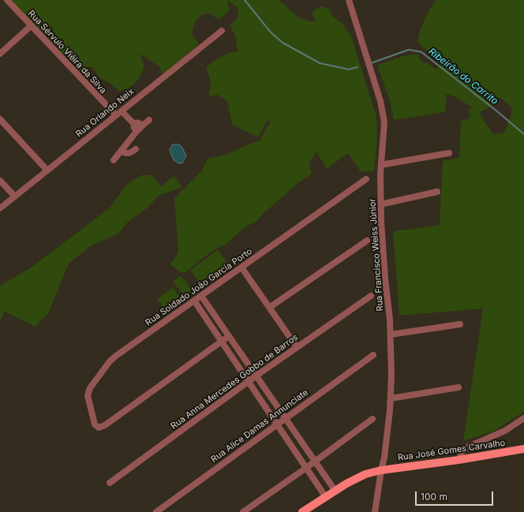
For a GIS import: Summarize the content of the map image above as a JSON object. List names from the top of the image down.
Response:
{
  "streets": {
    "main road": ["Rua José Gomes Carvalho"],
    "street": [
      "Rua Sérvulo Viêira da Silva",
      "Rua Orlando Neix",
      "Rua Francisco Weiss Júnior",
      "Rua Soldado João Garcia Porto",
      "Rua Anna Mercedes Gobbo de Barros",
      "Rua Alice Damas Annunciate"
    ]
  },
  "crossings": [
    ["Rua Sérvulo Viêira da Silva", "Rua Orlando Neix"],
    ["Rua Francisco Weiss Júnior", "Rua José Gomes Carvalho"]
  ],
  "water": ["Ribeirão do Carrito"],
  "scale_bar": "100 m"
}
